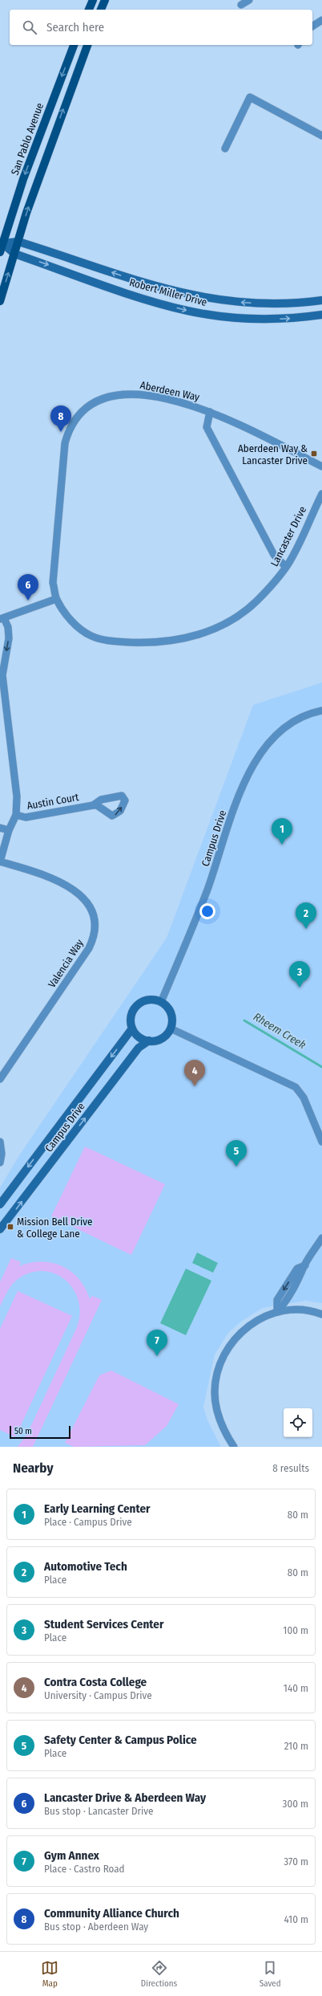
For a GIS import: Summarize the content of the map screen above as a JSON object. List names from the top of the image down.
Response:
{
  "streets": {
    "main road": ["San Pablo Avenue", "Robert Miller Drive", "Campus Drive"],
    "street": [
      "Aberdeen Way",
      "Lancaster Drive",
      "Austin Court",
      "Valencia Way"
    ]
  },
  "crossings": [
    ["Aberdeen Way", "Lancaster Drive"]
  ],
  "water": ["Rheem Creek"],
  "places": {
    "transit": ["Aberdeen Way & Lancaster Drive", "Mission Bell Drive & College Lane"]
  },
  "scale_bar": "50 m",
  "page": {
    "search": "Search here",
    "pins": [
      "8",
      "6",
      "1",
      "2",
      "3",
      "4",
      "5",
      "7"
    ],
    "scale": "50 m",
    "heading": ["Nearby", "8 results"],
    "list": [
      {
        "mark": "1",
        "name": "Early Learning Center",
        "note": "Place · Campus Drive",
        "value": "80 m"
      },
      {
        "mark": "2",
        "name": "Automotive Tech",
        "note": "Place",
        "value": "80 m"
      },
      {
        "mark": "3",
        "name": "Student Services Center",
        "note": "Place",
        "value": "100 m"
      },
      {
        "mark": "4",
        "name": "Contra Costa College",
        "note": "University · Campus Drive",
        "value": "140 m"
      },
      {
        "mark": "5",
        "name": "Safety Center & Campus Police",
        "note": "Place",
        "value": "210 m"
      },
      {
        "mark": "6",
        "name": "Lancaster Drive & Aberdeen Way",
        "note": "Bus stop · Lancaster Drive",
        "value": "300 m"
      },
      {
        "mark": "7",
        "name": "Gym Annex",
        "note": "Place · Castro Road",
        "value": "370 m"
      },
      {
        "mark": "8",
        "name": "Community Alliance Church",
        "note": "Bus stop · Aberdeen Way",
        "value": "410 m"
      }
    ],
    "nav": ["Map", "Directions", "Saved"]
  }
}
